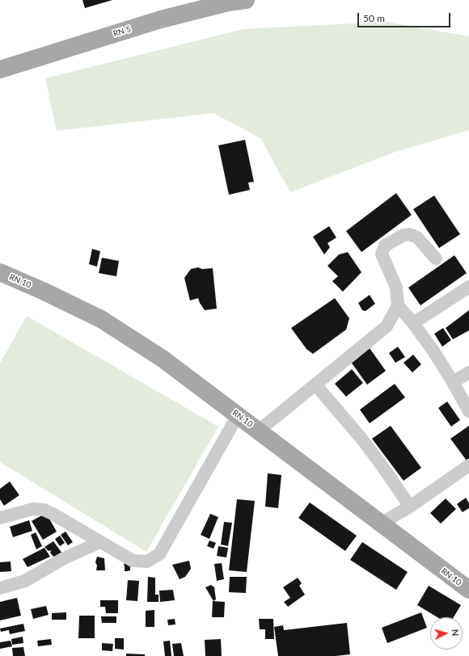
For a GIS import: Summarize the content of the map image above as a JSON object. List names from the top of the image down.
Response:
{
  "streets": {
    "main road": ["RN 5", "RN 10"]
  },
  "scale_bar": "50 m",
  "north": "right"
}
